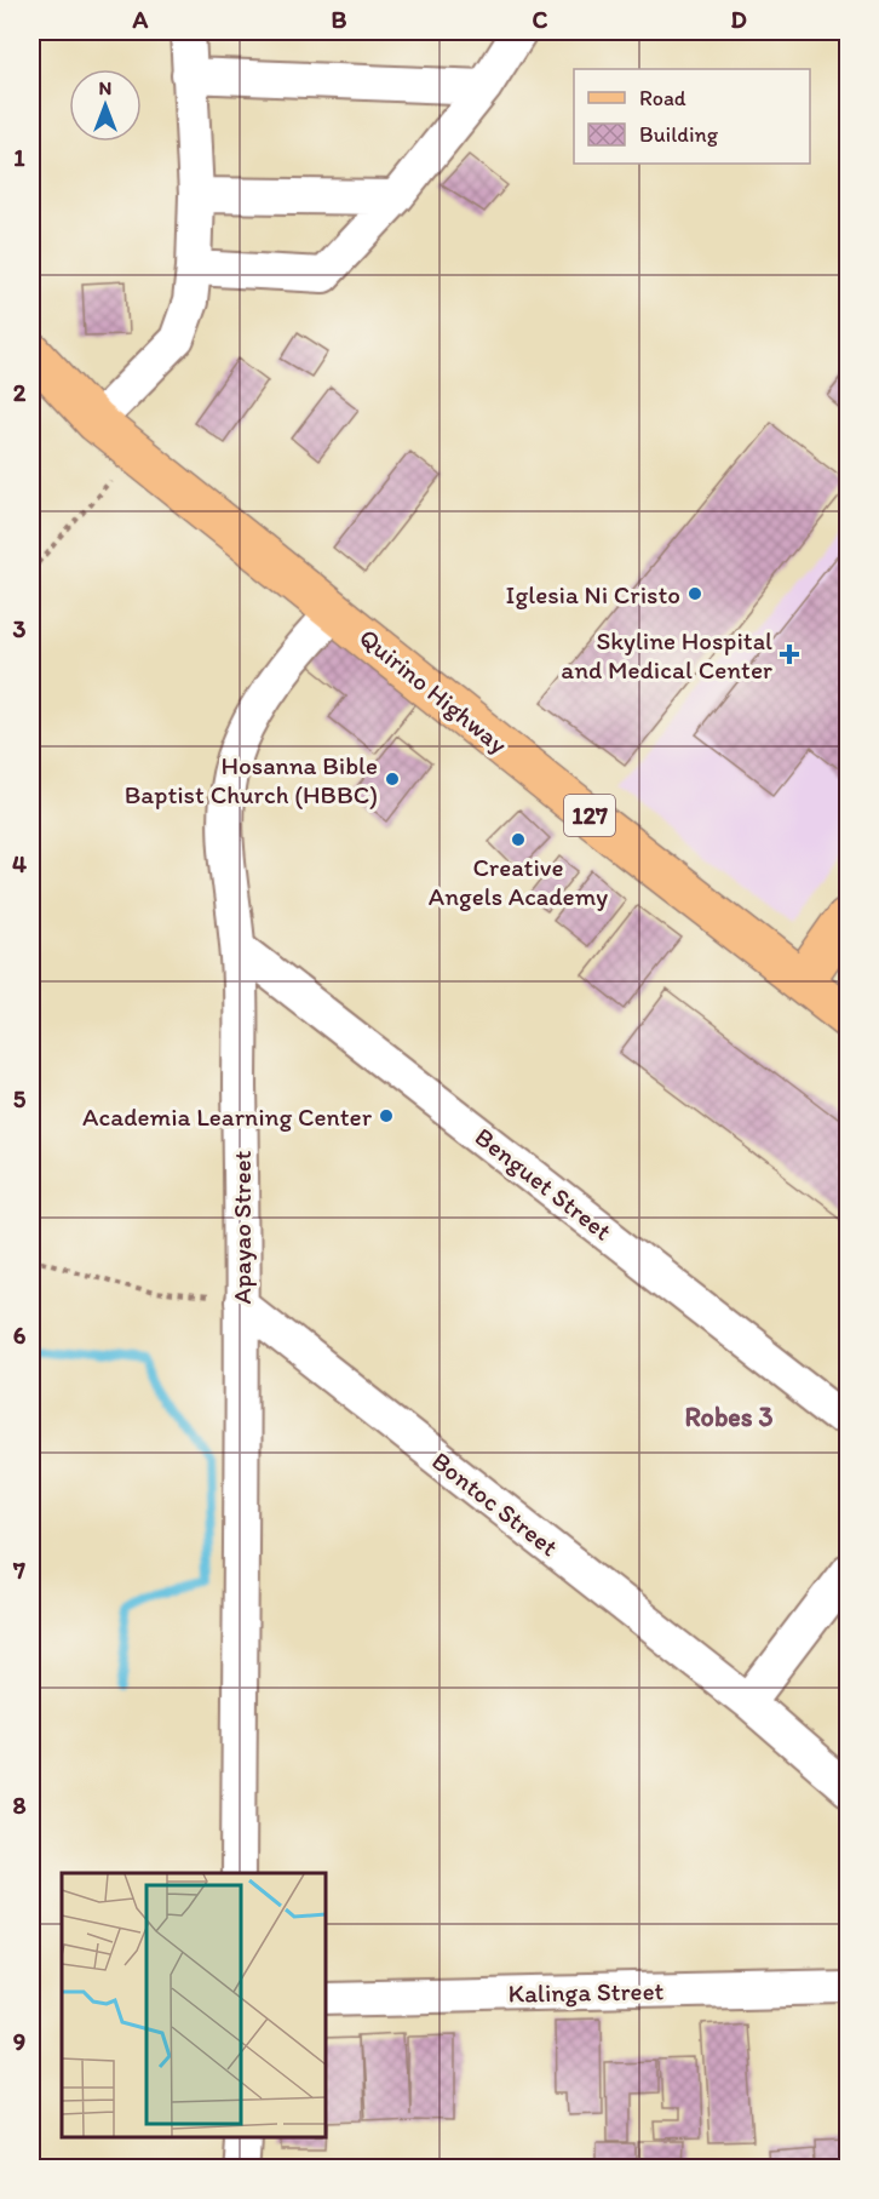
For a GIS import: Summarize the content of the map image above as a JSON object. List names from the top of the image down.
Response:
{
  "streets": {
    "main road": ["Quirino Highway", "127"],
    "street": [
      "Benguet Street",
      "Apayao Street",
      "Bontoc Street",
      "Kalinga Street"
    ]
  },
  "crossings": [
    ["Quirino Highway", "Apayao Street"],
    ["Benguet Street", "Apayao Street"],
    ["Apayao Street", "Bontoc Street"]
  ],
  "districts": ["Robes 3"],
  "places": {
    "other": [
      "Iglesia Ni Cristo",
      "Hosanna Bible Baptist Church (HBBC)",
      "Creative Angels Academy",
      "Academia Learning Center"
    ],
    "health": ["Skyline Hospital and Medical Center"]
  },
  "legend": ["Road", "Building"],
  "north": "top",
  "grid": {
    "columns": [
      "A",
      "B",
      "C",
      "D"
    ],
    "rows": [
      "1",
      "2",
      "3",
      "4",
      "5",
      "6",
      "7",
      "8",
      "9"
    ]
  }
}
